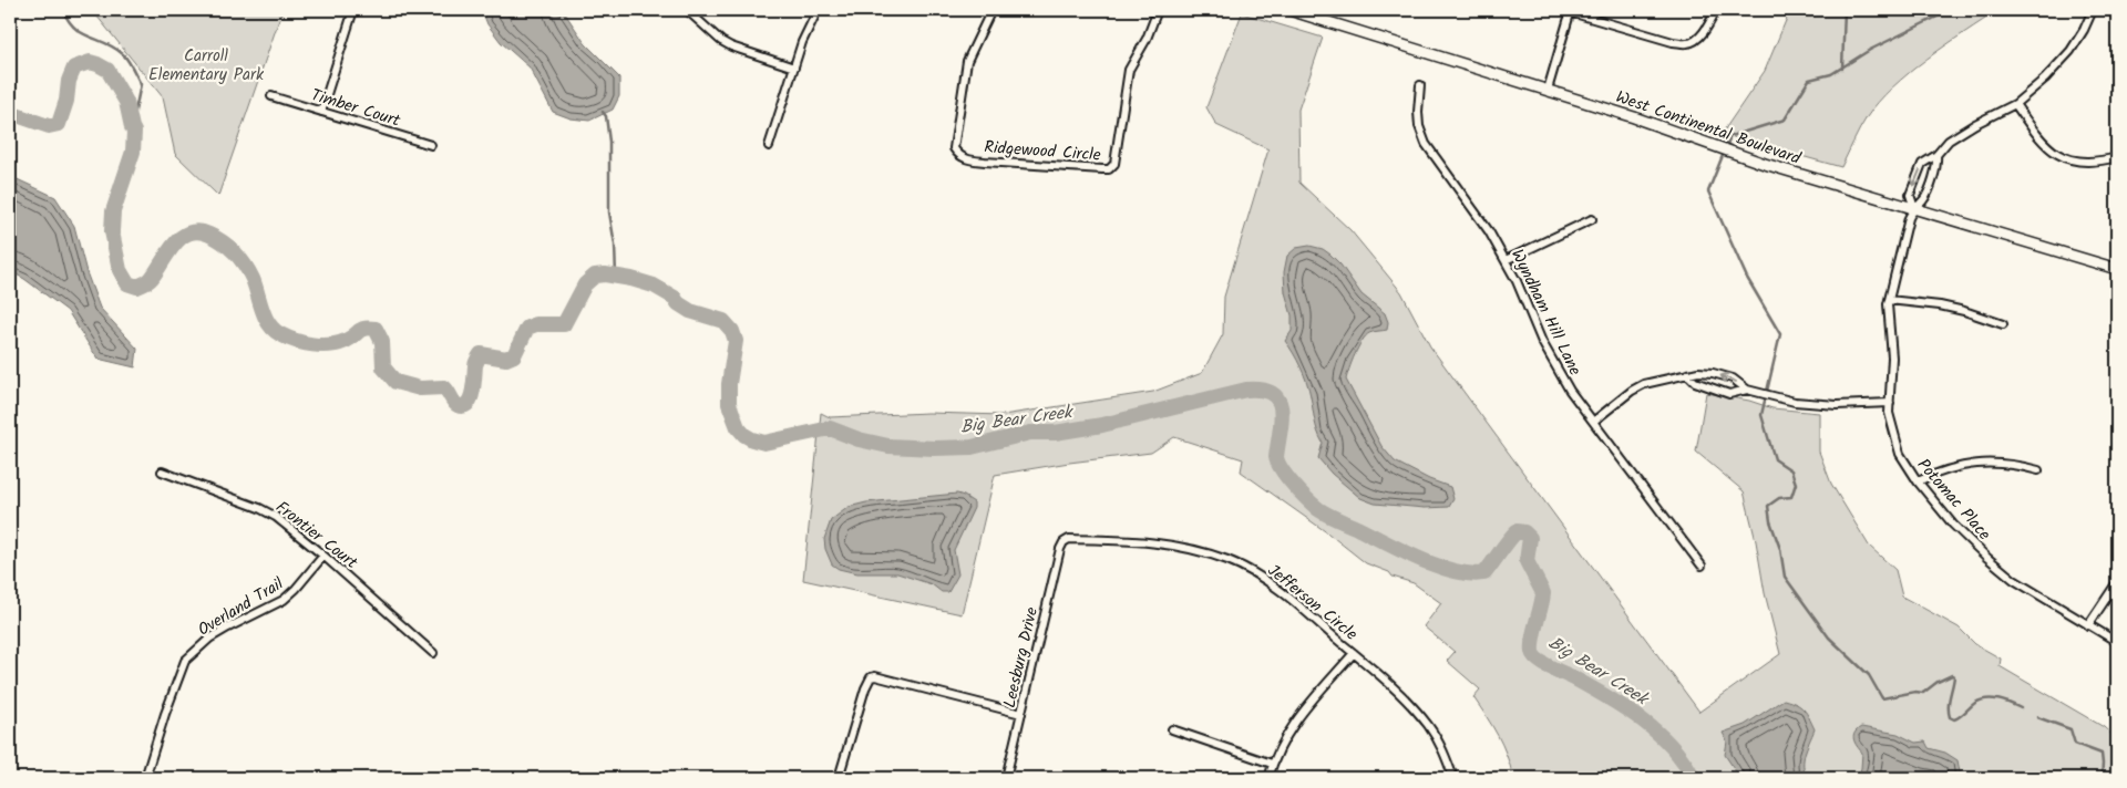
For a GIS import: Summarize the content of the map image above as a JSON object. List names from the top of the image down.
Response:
{
  "streets": {
    "main road": ["West Continental Boulevard"],
    "street": [
      "Timber Court",
      "Ridgewood Circle",
      "Wyndham Hill Lane",
      "Potomac Place",
      "Frontier Court",
      "Jefferson Circle",
      "Overland Trail",
      "Leesburg Drive"
    ]
  },
  "crossings": [
    ["West Continental Boulevard", "Potomac Place"],
    ["Frontier Court", "Overland Trail"],
    ["Jefferson Circle", "Leesburg Drive"]
  ],
  "water": ["Big Bear Creek"],
  "parks": ["Carroll Elementary Park"]
}
